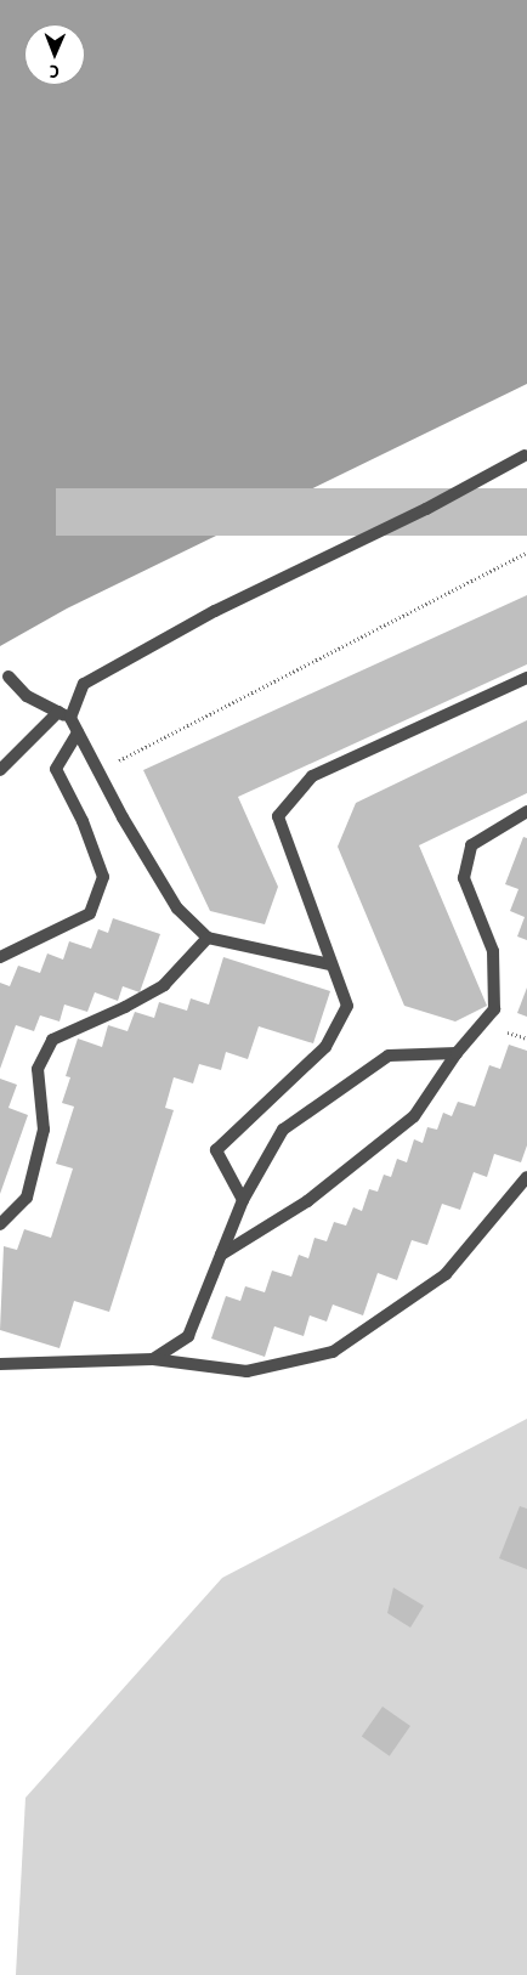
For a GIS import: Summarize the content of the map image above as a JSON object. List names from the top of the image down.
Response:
{
  "north": "bottom"
}
